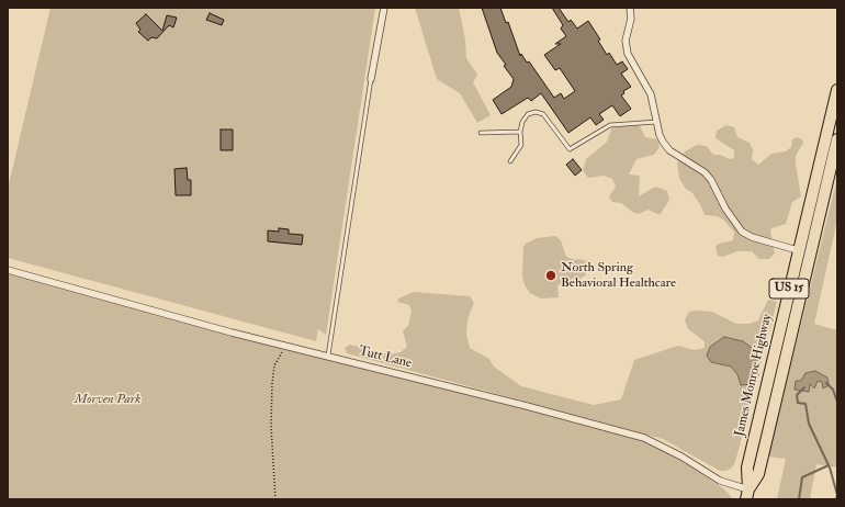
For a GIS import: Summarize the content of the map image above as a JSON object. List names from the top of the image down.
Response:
{
  "streets": {
    "highway": ["US 15", "James Monroe Highway"],
    "street": ["Tutt Lane"]
  },
  "crossings": [
    ["Tutt Lane", "James Monroe Highway"]
  ],
  "parks": ["Morven Park"],
  "places": ["North Spring Behavioral Healthcare"]
}
